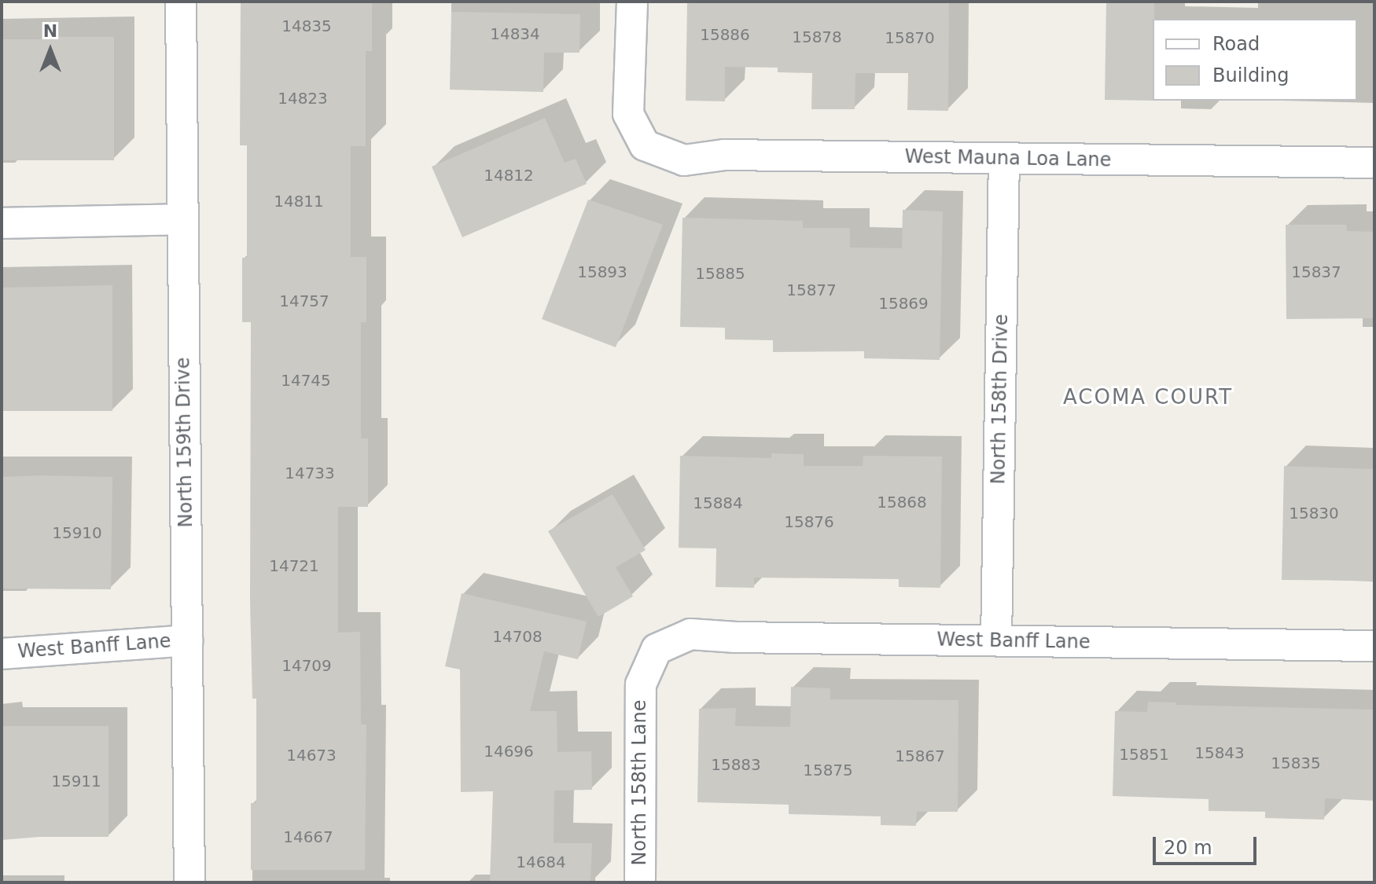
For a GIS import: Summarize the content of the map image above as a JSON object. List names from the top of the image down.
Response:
{
  "streets": {
    "street": [
      "West Mauna Loa Lane",
      "North 158th Drive",
      "North 159th Drive",
      "West Banff Lane",
      "North 158th Lane"
    ]
  },
  "crossings": [
    ["West Mauna Loa Lane", "North 158th Drive"],
    ["North 158th Drive", "West Banff Lane"],
    ["North 159th Drive", "West Banff Lane"],
    ["West Banff Lane", "North 158th Lane"]
  ],
  "districts": ["ACOMA COURT"],
  "house_numbers": [
    "14835",
    "14834",
    "15886",
    "15878",
    "15870",
    "14823",
    "14812",
    "14811",
    "15893",
    "15837",
    "15885",
    "15877",
    "14757",
    "15869",
    "14745",
    "14733",
    "15868",
    "15884",
    "15830",
    "15876",
    "15910",
    "14721",
    "14708",
    "14709",
    "14696",
    "15843",
    "15851",
    "14673",
    "15867",
    "15835",
    "15883",
    "15875",
    "15911",
    "14667",
    "14684"
  ],
  "legend": ["Road", "Building"],
  "scale_bar": "20 m",
  "north": "top"
}
